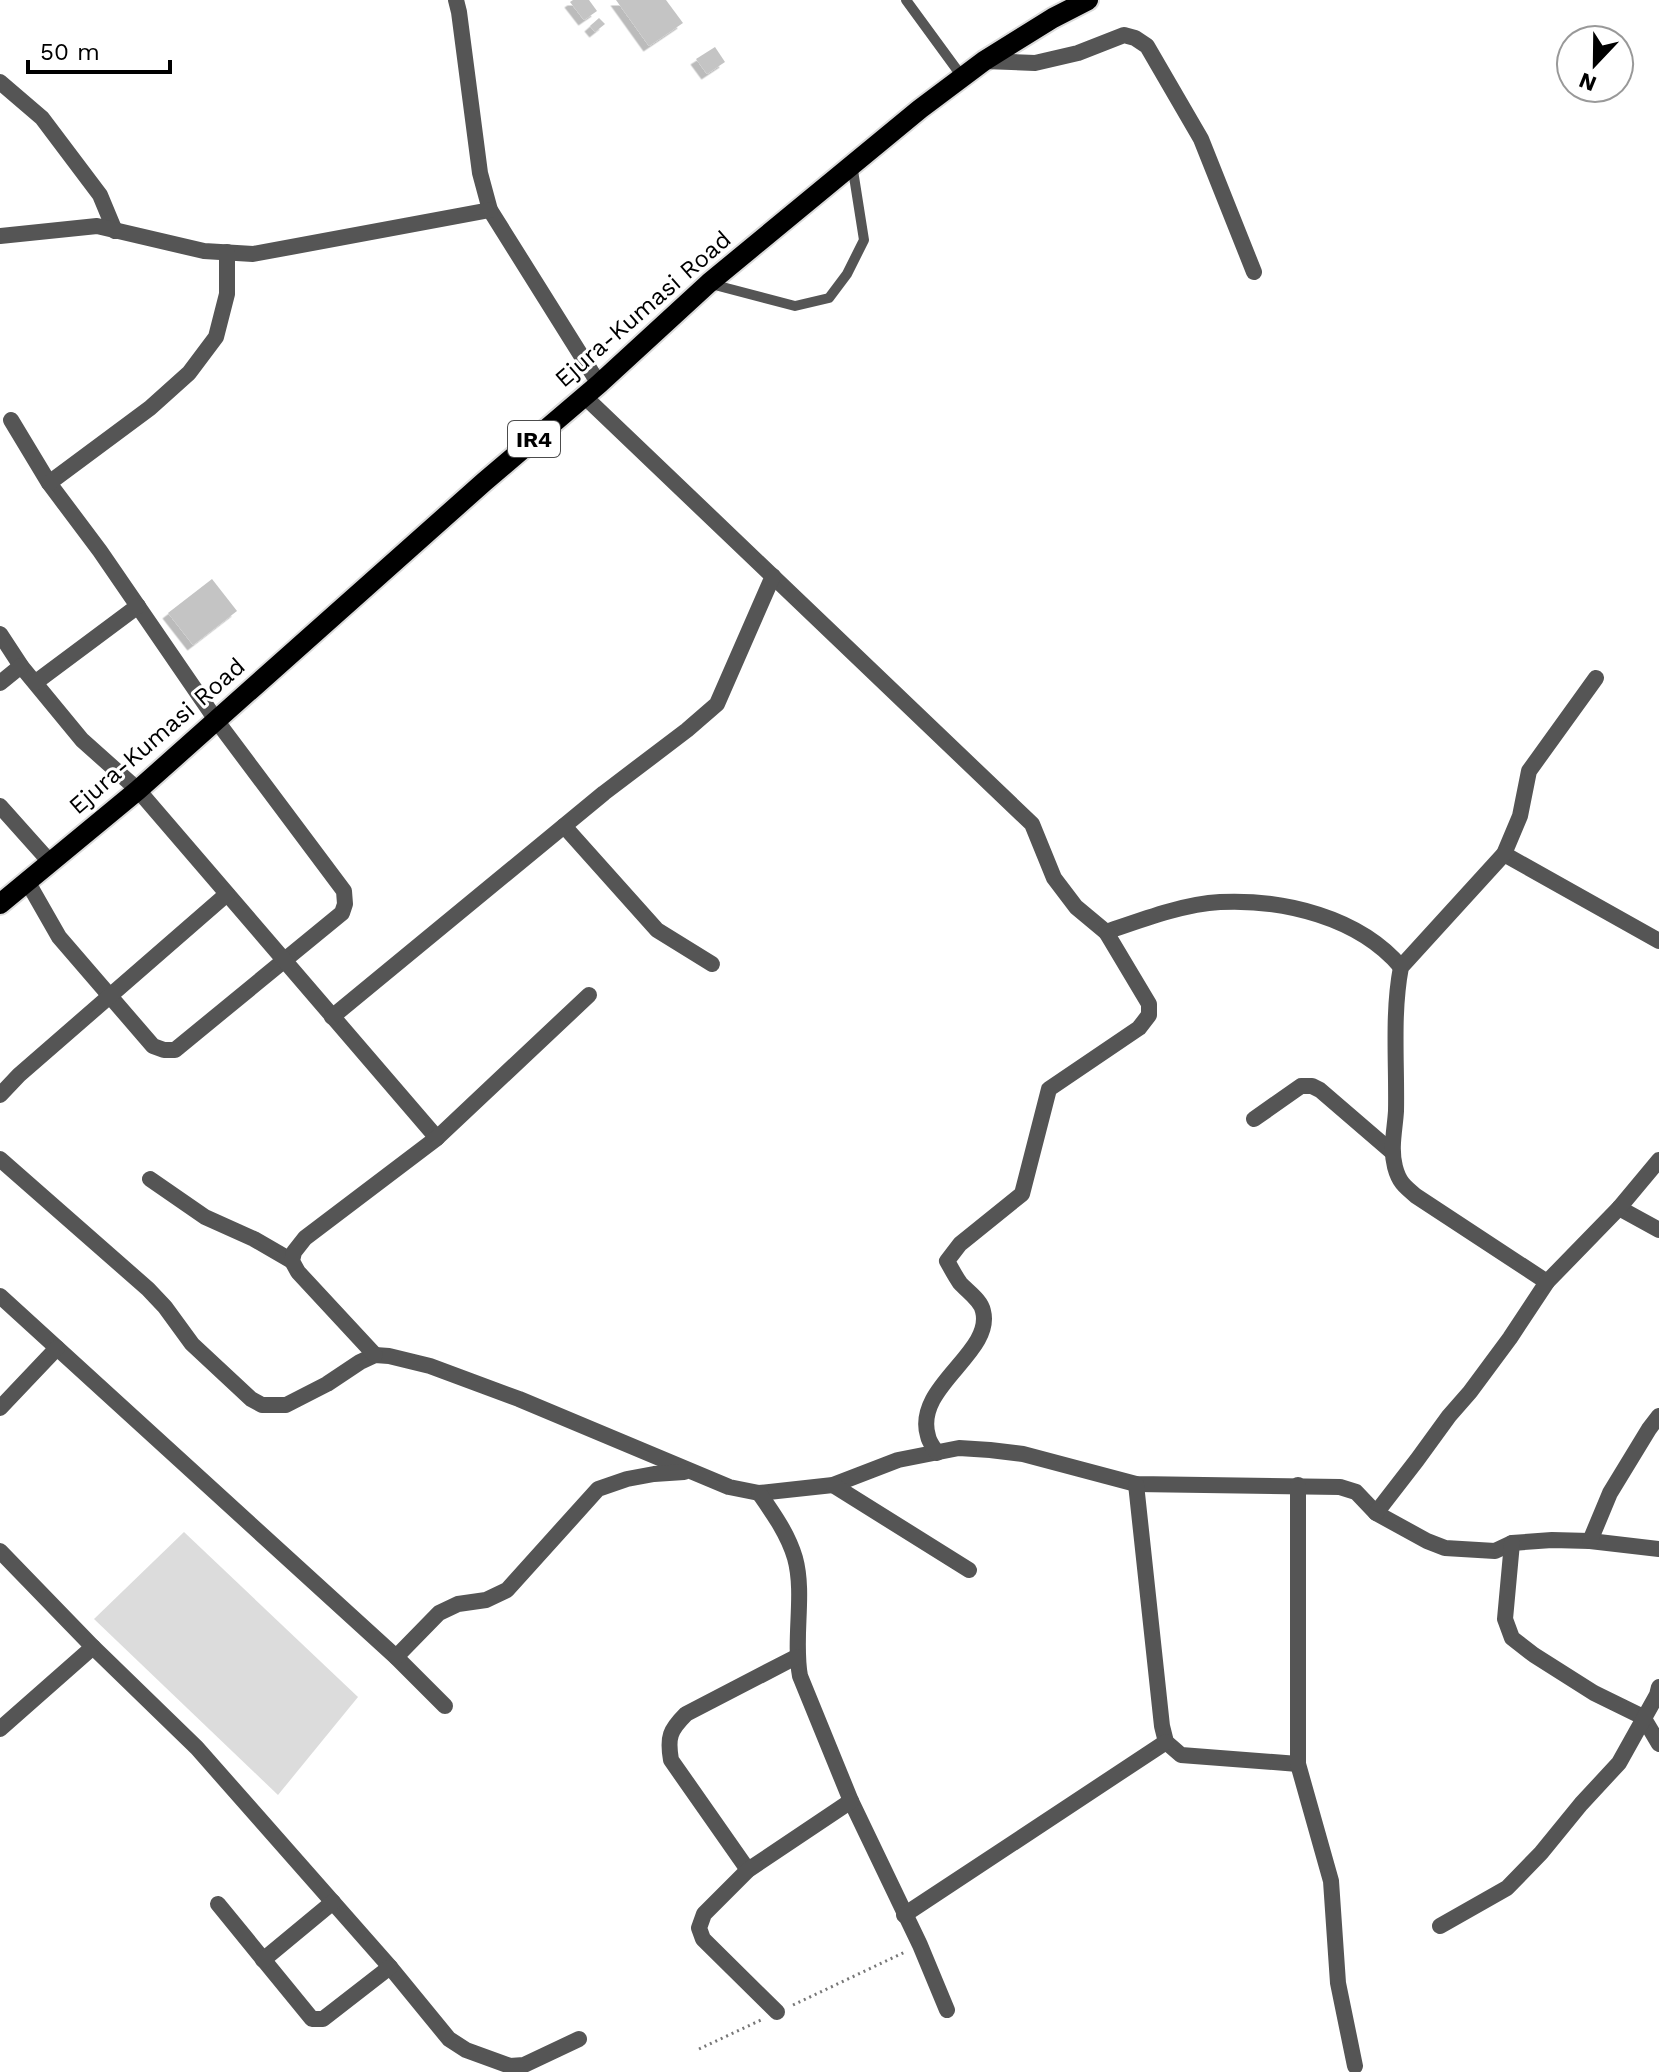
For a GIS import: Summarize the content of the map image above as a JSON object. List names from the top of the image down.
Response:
{
  "streets": {
    "main road": ["Ejura-Kumasi Road", "IR4"]
  },
  "scale_bar": "50 m",
  "north": "bottom"
}
